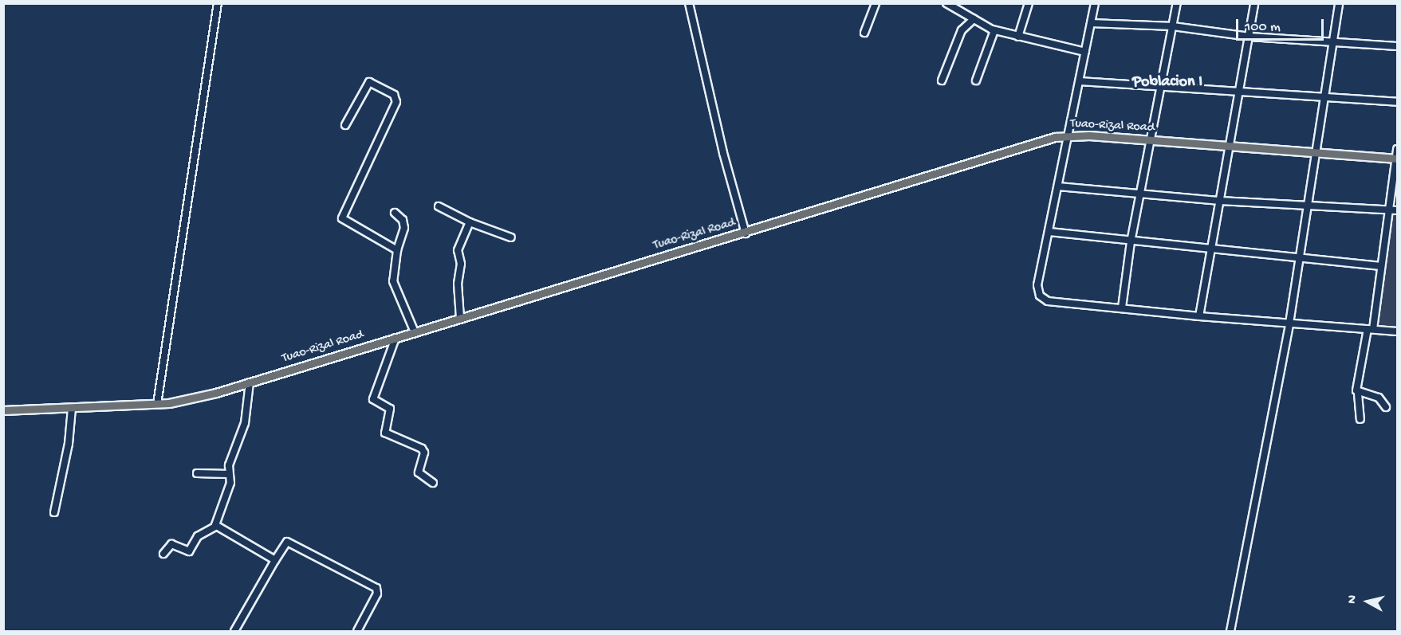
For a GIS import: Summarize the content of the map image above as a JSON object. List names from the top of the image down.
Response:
{
  "streets": {
    "main road": ["Tuao-Rizal Road"]
  },
  "districts": ["Poblacion I"],
  "scale_bar": "100 m",
  "north": "left"
}
